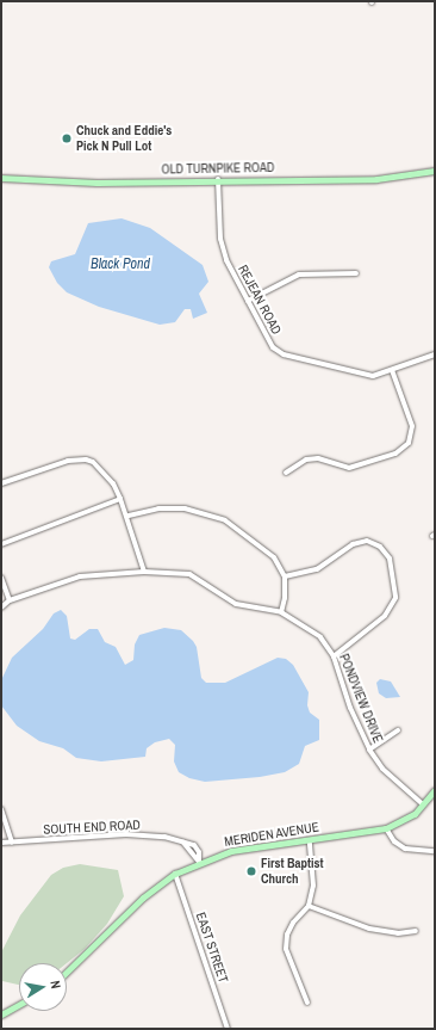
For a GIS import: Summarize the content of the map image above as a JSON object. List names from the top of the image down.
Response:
{
  "streets": {
    "main road": ["OLD TURNPIKE ROAD", "MERIDEN AVENUE"],
    "street": [
      "REJEAN ROAD",
      "PONDVIEW DRIVE",
      "SOUTH END ROAD",
      "EAST STREET"
    ]
  },
  "crossings": [
    ["OLD TURNPIKE ROAD", "REJEAN ROAD"],
    ["PONDVIEW DRIVE", "MERIDEN AVENUE"],
    ["SOUTH END ROAD", "MERIDEN AVENUE"],
    ["MERIDEN AVENUE", "EAST STREET"]
  ],
  "water": ["Black Pond"],
  "places": ["Chuck and Eddie's Pick N Pull Lot", "First Baptist Church"],
  "north": "right"
}
